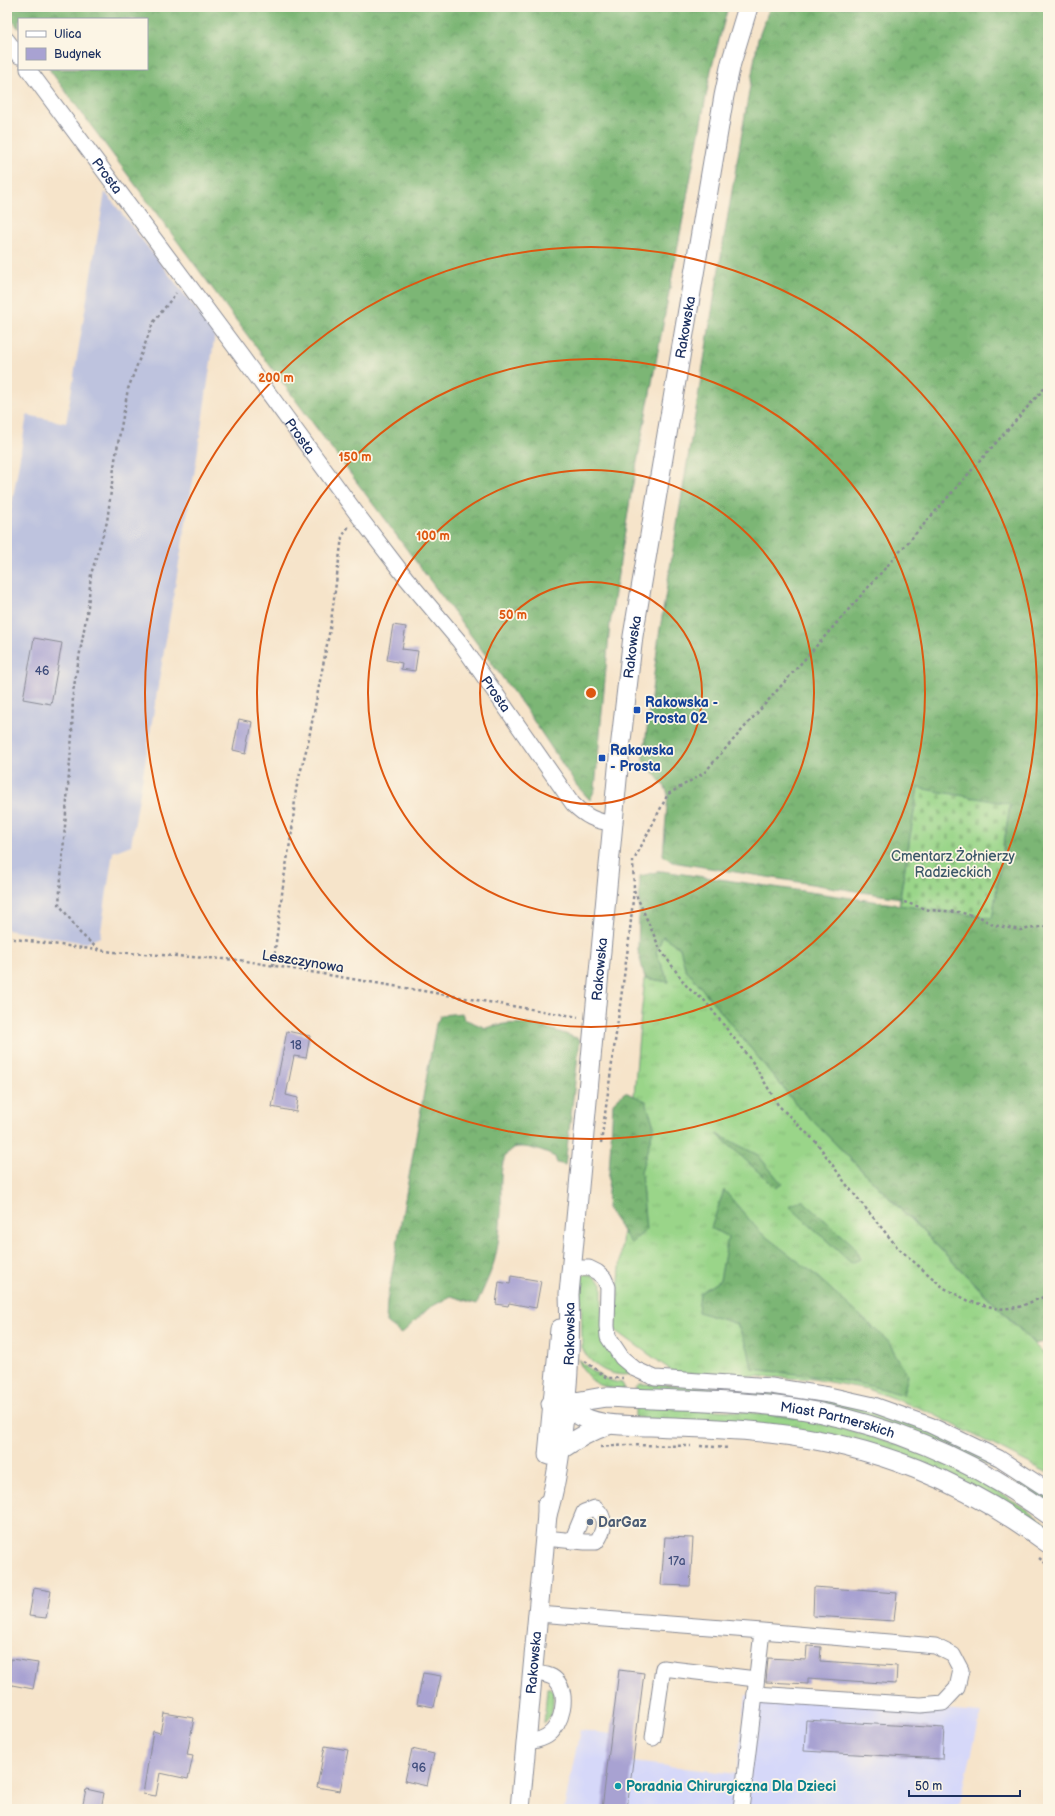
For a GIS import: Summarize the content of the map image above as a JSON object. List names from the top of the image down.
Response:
{
  "streets": {
    "main road": ["Rakowska", "Miast Partnerskich"],
    "street": ["Prosta"],
    "path": ["Leszczynowa"]
  },
  "crossings": [
    ["Prosta", "Rakowska"],
    ["Rakowska", "Leszczynowa"],
    ["Rakowska", "Miast Partnerskich"]
  ],
  "parks": ["Cmentarz Żołnierzy Radzieckich"],
  "places": {
    "transit": ["Rakowska - Prosta 02", "Rakowska - Prosta"],
    "other": ["DarGaz", "Poradnia Chirurgiczna Dla Dzieci"]
  },
  "house_numbers": [
    "46",
    "18",
    "17a",
    "96"
  ],
  "legend": ["Ulica", "Budynek"],
  "scale_bar": "50 m",
  "rings": [
    "200 m",
    "150 m",
    "100 m",
    "50 m"
  ]
}
